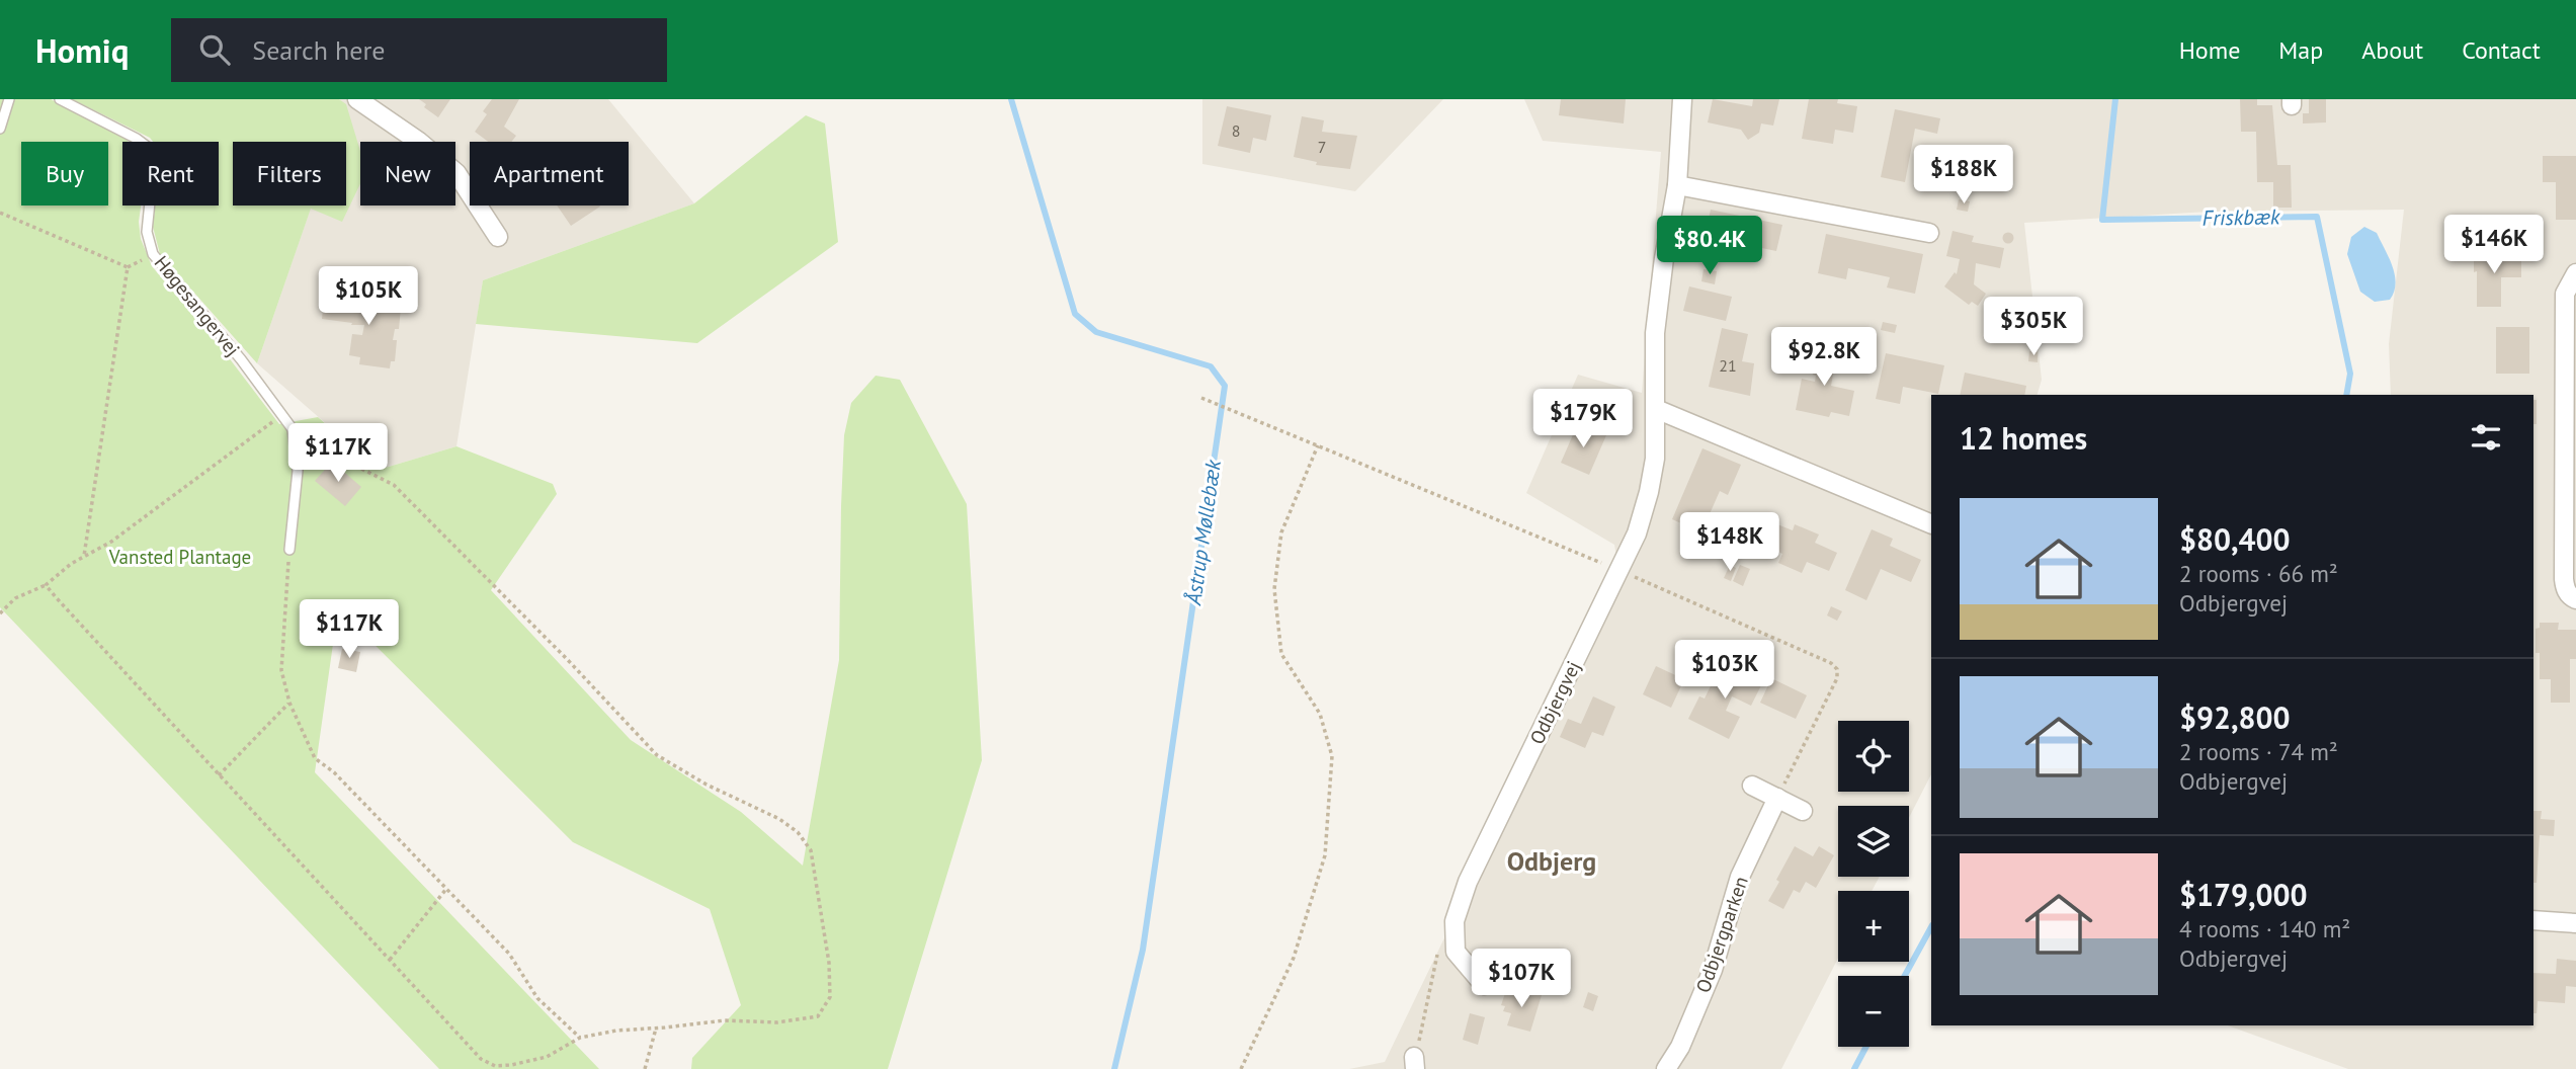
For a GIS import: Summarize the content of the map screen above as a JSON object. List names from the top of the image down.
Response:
{
  "streets": {
    "street": ["Odbjergvej", "Odbjergparken"],
    "lane": ["Høgesangervej"]
  },
  "districts": ["Odbjerg"],
  "water": ["Friskbæk", "Åstrup Møllebæk"],
  "parks": ["Vansted Plantage"],
  "house_numbers": ["8", "7", "21"],
  "page": {
    "header": "Homiq",
    "search": "Search here",
    "nav": [
      "Home",
      "Map",
      "About",
      "Contact"
    ],
    "chip": [
      "Buy",
      "Rent",
      "Filters",
      "New",
      "Apartment"
    ],
    "price": [
      "$188K",
      "$146K",
      "$80.4K",
      "$105K",
      "$305K",
      "$92.8K",
      "$179K",
      "$117K",
      "$148K",
      "$117K",
      "$103K",
      "$107K"
    ],
    "heading": "12 homes",
    "list": [
      {
        "name": "$80,400",
        "note": "2 rooms · 66 m² · Odbjergvej"
      },
      {
        "name": "$92,800",
        "note": "2 rooms · 74 m² · Odbjergvej"
      },
      {
        "name": "$179,000",
        "note": "4 rooms · 140 m² · Odbjergvej"
      }
    ],
    "map_buttons": ["+", "−"]
  }
}
